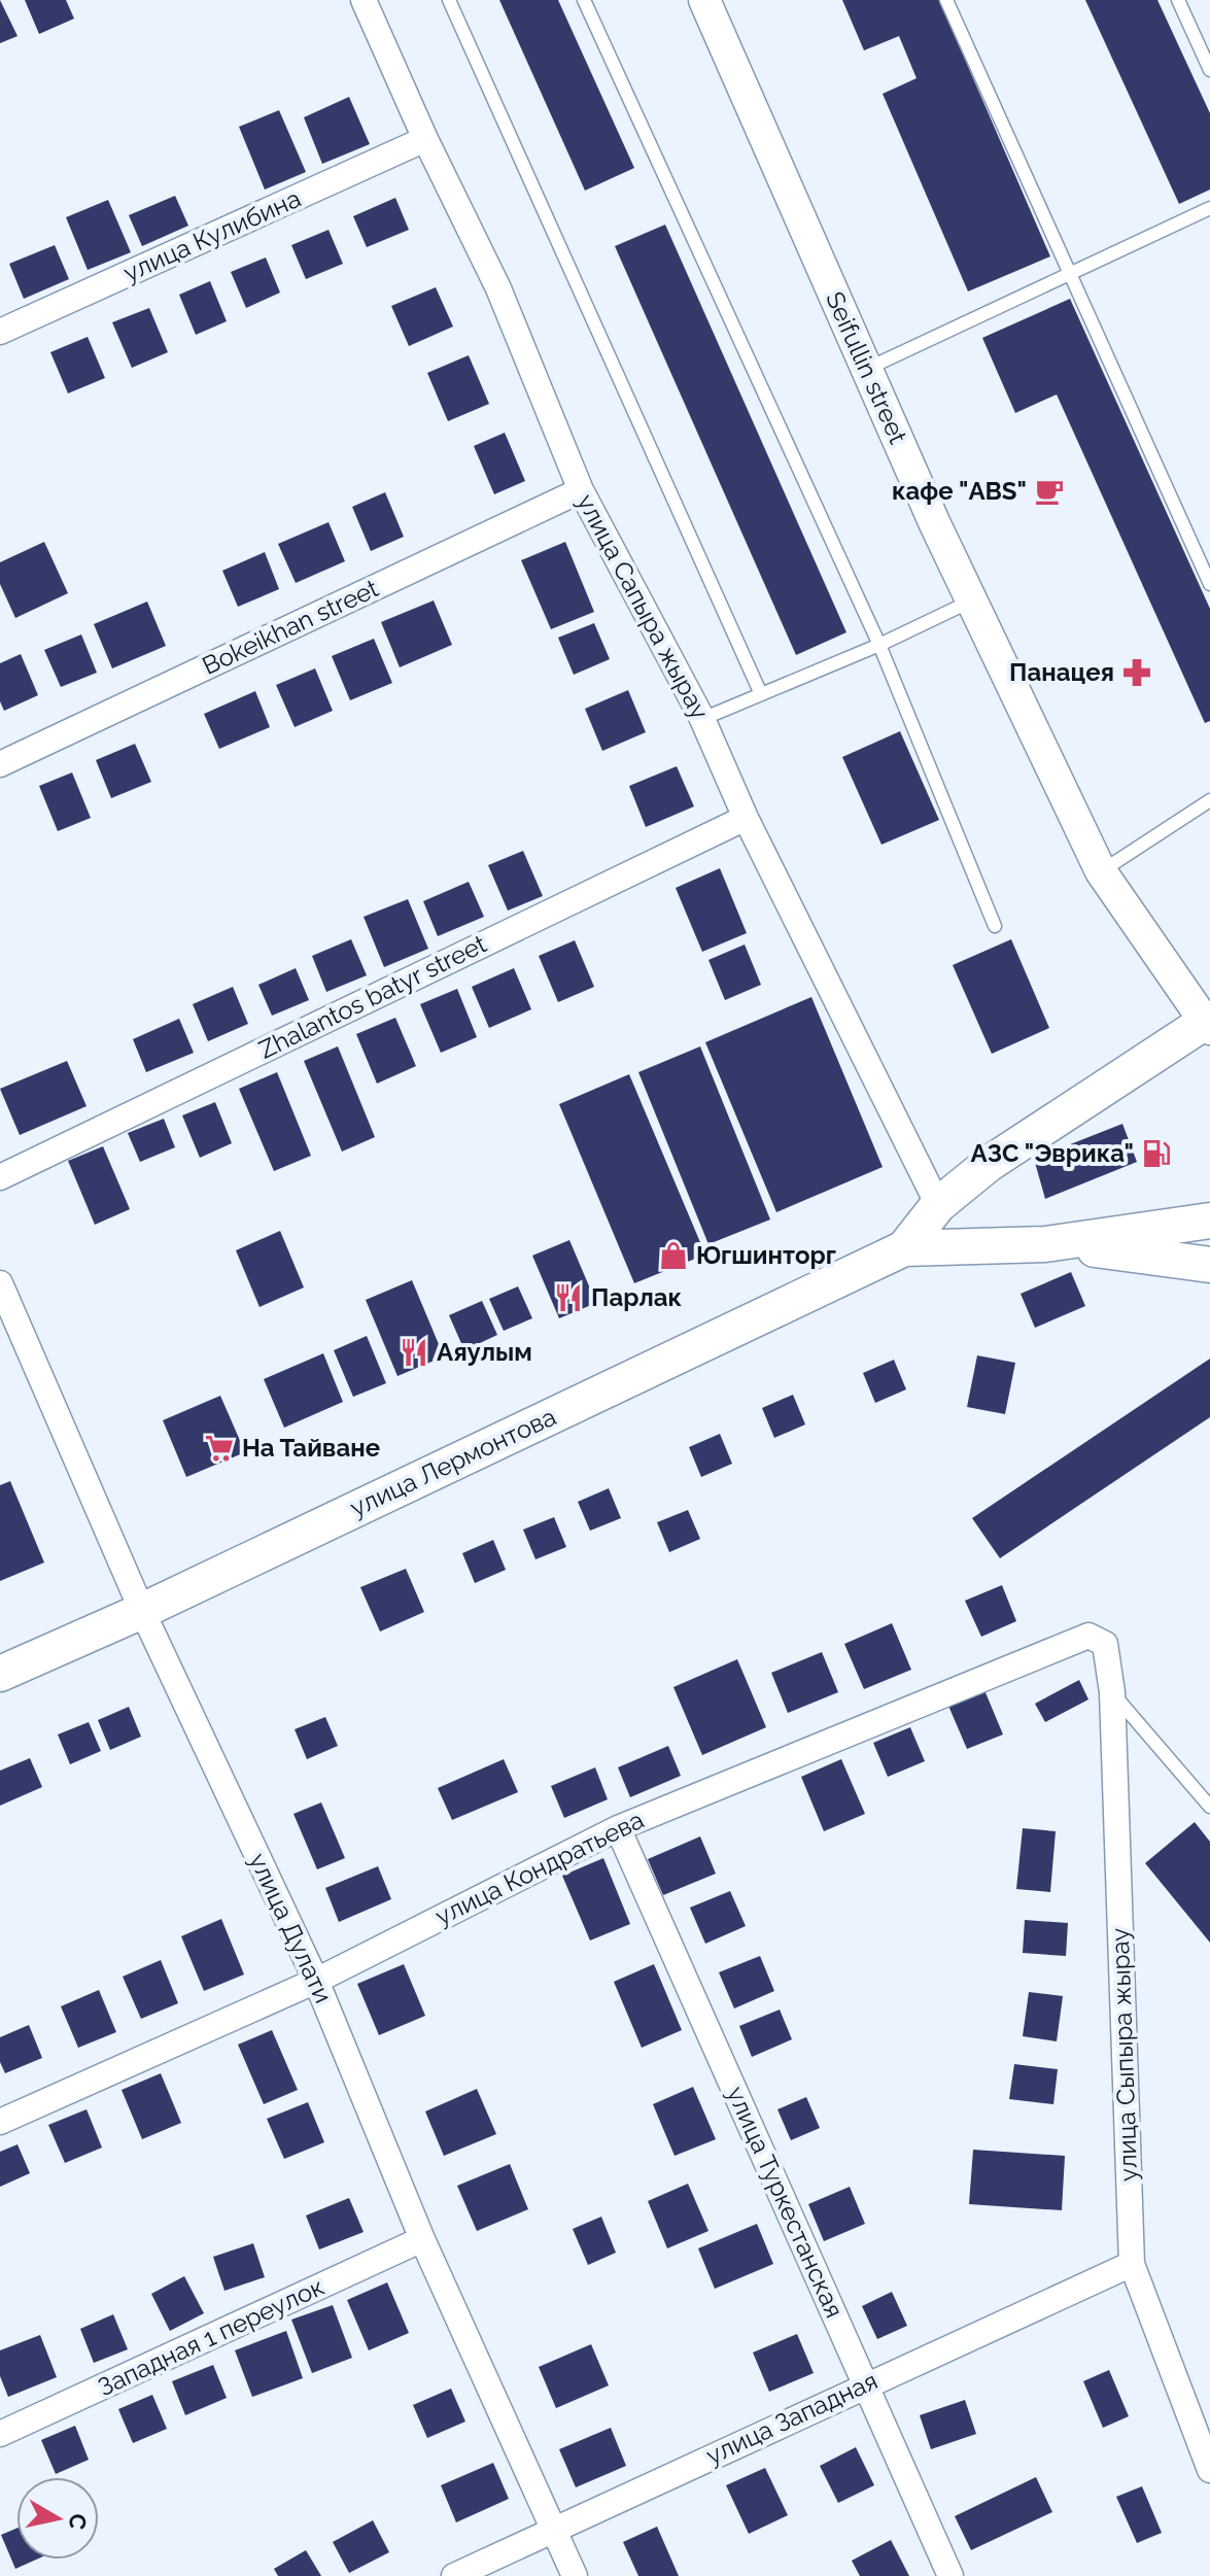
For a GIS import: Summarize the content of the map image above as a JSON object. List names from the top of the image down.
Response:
{
  "streets": {
    "main road": ["улица Лермонтова"],
    "street": [
      "улица Кулибина",
      "Seifullin street",
      "улица Сапыра жырау",
      "Bokeikhan street",
      "Zhalantos batyr street",
      "улица Кондратьева",
      "улица Дулати",
      "улица Сыпыра жырау",
      "улица Туркестанская",
      "Западная 1 переулок",
      "улица Западная"
    ]
  },
  "crossings": [
    ["улица Кулибина", "улица Сапыра жырау"],
    ["улица Сапыра жырау", "Bokeikhan street"],
    ["улица Сапыра жырау", "Zhalantos batyr street"],
    ["улица Лермонтова", "улица Дулати"],
    ["улица Кондратьева", "улица Дулати"],
    ["улица Кондратьева", "улица Сыпыра жырау"],
    ["улица Кондратьева", "улица Туркестанская"],
    ["улица Дулати", "Западная 1 переулок"],
    ["улица Дулати", "улица Западная"],
    ["улица Сыпыра жырау", "улица Западная"],
    ["улица Туркестанская", "улица Западная"]
  ],
  "places": {
    "cafe": ["кафе \"ABS\""],
    "pharmacy": ["Панацея"],
    "fuel station": ["АЗС \"Эврика\""],
    "shop": ["Югшинторг"],
    "restaurant": ["Парлак", "Аяулым"],
    "supermarket": ["На Тайване"]
  },
  "north": "right"
}
